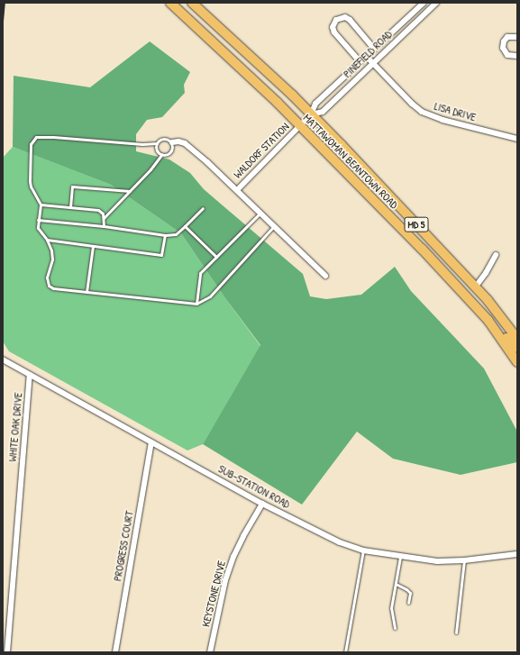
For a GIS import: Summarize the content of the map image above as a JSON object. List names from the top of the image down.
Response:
{
  "streets": {
    "highway": ["MATTAWOMAN BEANTOWN ROAD", "MD 5"],
    "street": [
      "PINEFIELD ROAD",
      "LISA DRIVE",
      "WALDORF STATION",
      "WHITE OAK DRIVE",
      "SUB-STATION ROAD",
      "PROGRESS COURT",
      "KEYSTONE DRIVE"
    ]
  },
  "crossings": [
    ["PINEFIELD ROAD", "LISA DRIVE"],
    ["PINEFIELD ROAD", "WALDORF STATION"],
    ["PINEFIELD ROAD", "MATTAWOMAN BEANTOWN ROAD"],
    ["WALDORF STATION", "MATTAWOMAN BEANTOWN ROAD"],
    ["WHITE OAK DRIVE", "SUB-STATION ROAD"],
    ["SUB-STATION ROAD", "PROGRESS COURT"],
    ["SUB-STATION ROAD", "KEYSTONE DRIVE"]
  ]
}
